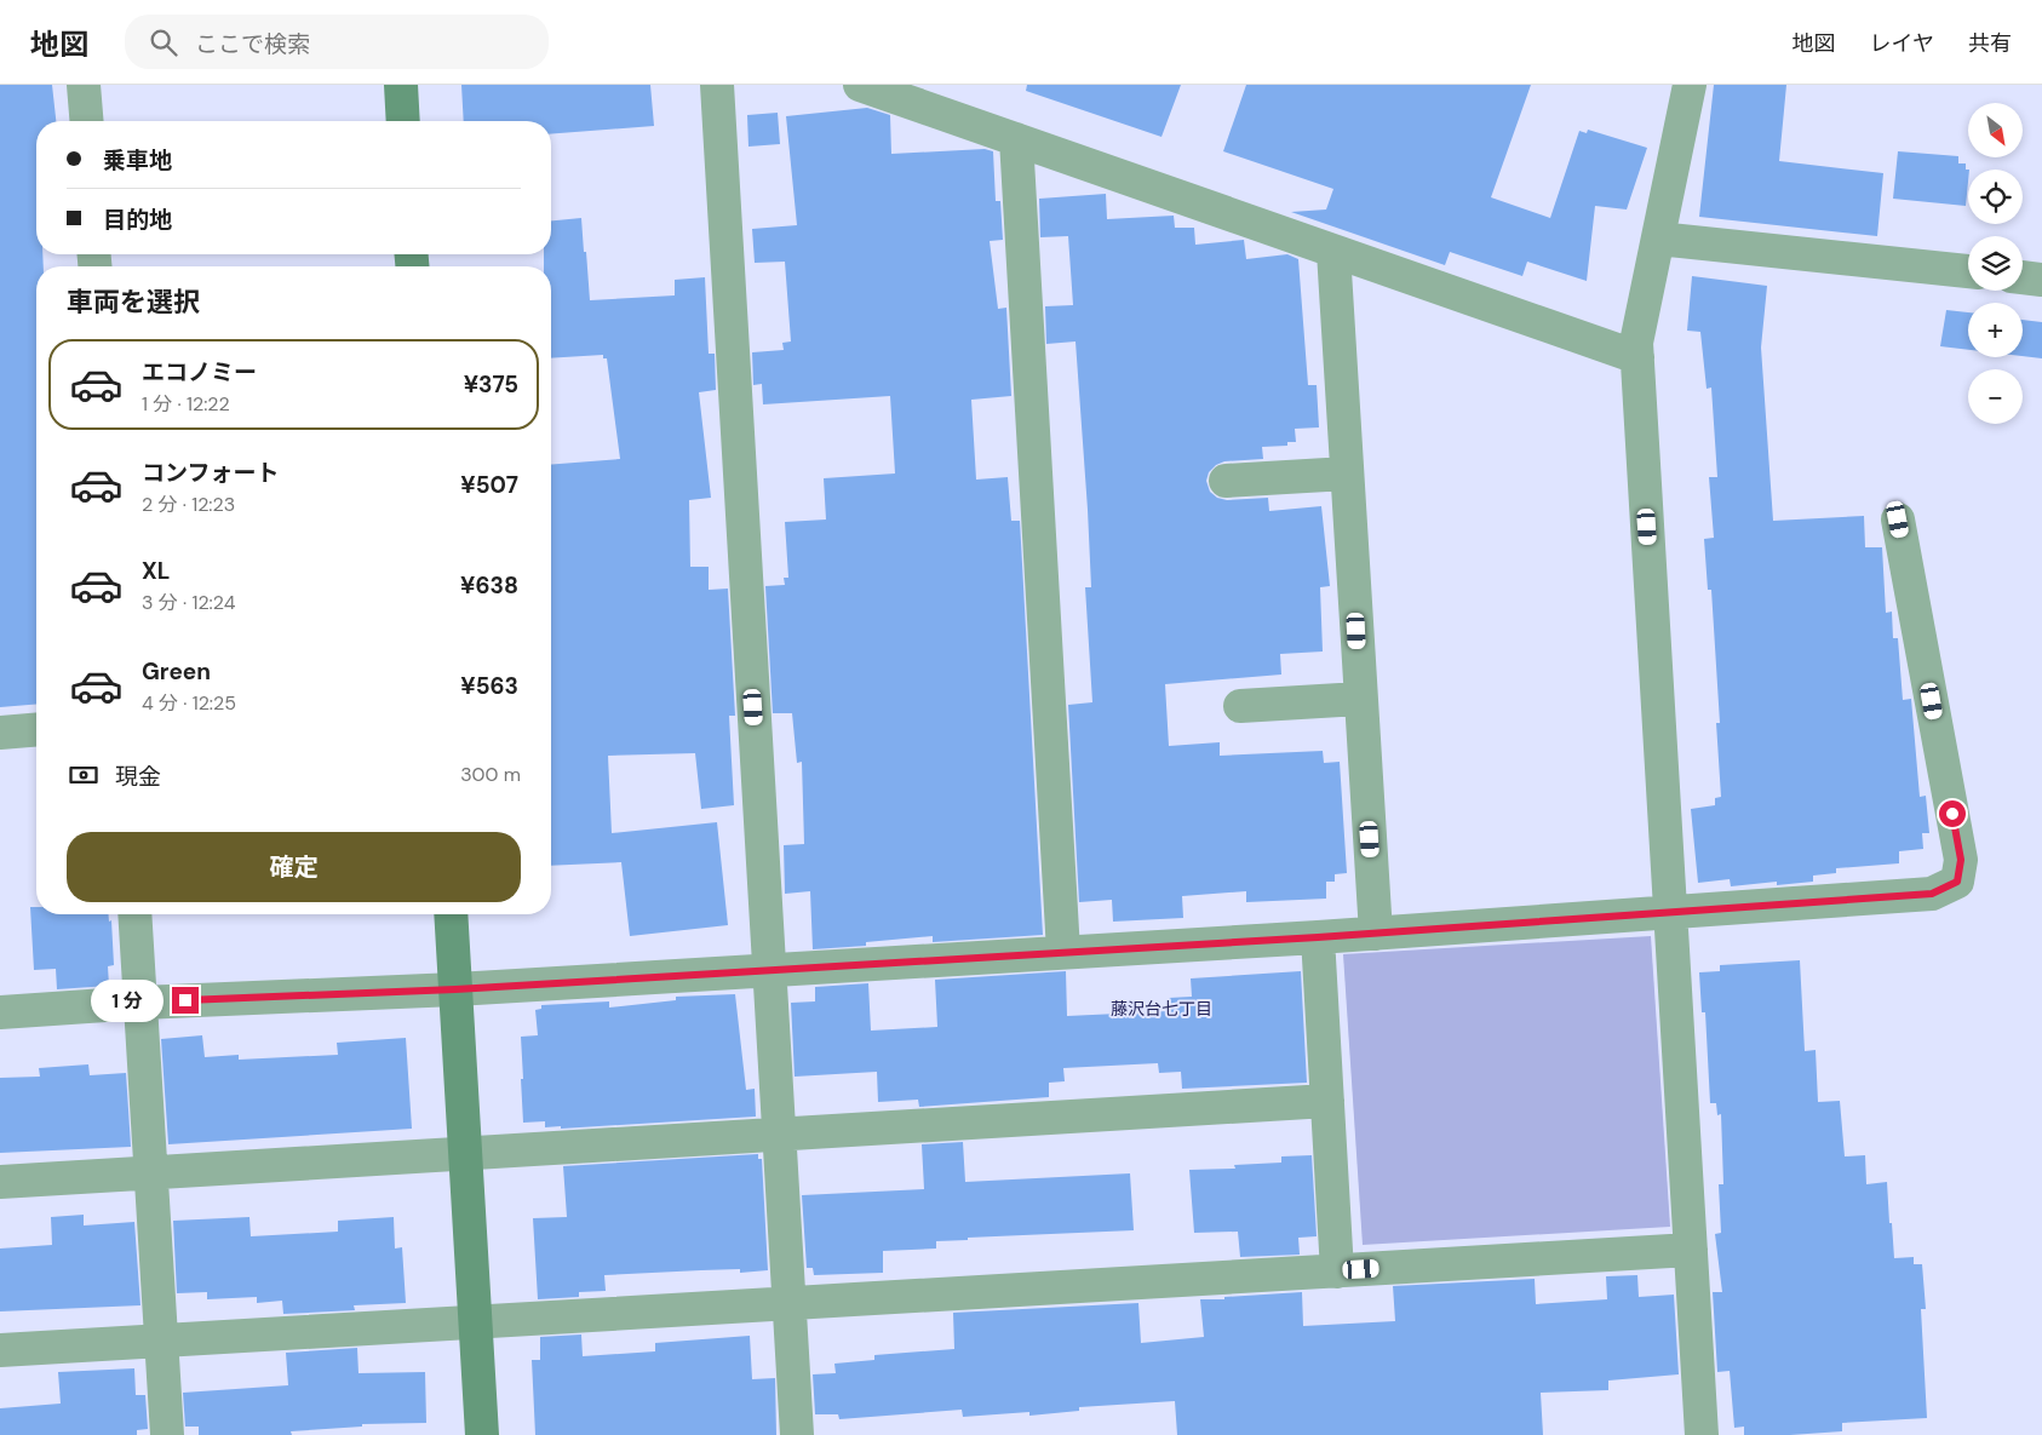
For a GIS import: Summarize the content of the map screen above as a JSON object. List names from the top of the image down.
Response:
{
  "districts": ["藤沢台七丁目"],
  "north": "bottom right",
  "page": {
    "header": "地図",
    "search": "ここで検索",
    "nav": ["地図", "レイヤ", "共有"],
    "map_buttons": ["+", "−"],
    "banner": ["乗車地", "目的地"],
    "heading": "車両を選択",
    "list": [
      {
        "name": "エコノミー",
        "note": "1 分 · 12:22",
        "value": "¥375"
      },
      {
        "name": "コンフォート",
        "note": "2 分 · 12:23",
        "value": "¥507"
      },
      {
        "name": "XL",
        "note": "3 分 · 12:24",
        "value": "¥638"
      },
      {
        "name": "Green",
        "note": "4 分 · 12:25",
        "value": "¥563"
      }
    ],
    "pay": ["現金", "300 m"],
    "buttons": "確定",
    "bubble": "1 分"
  }
}
